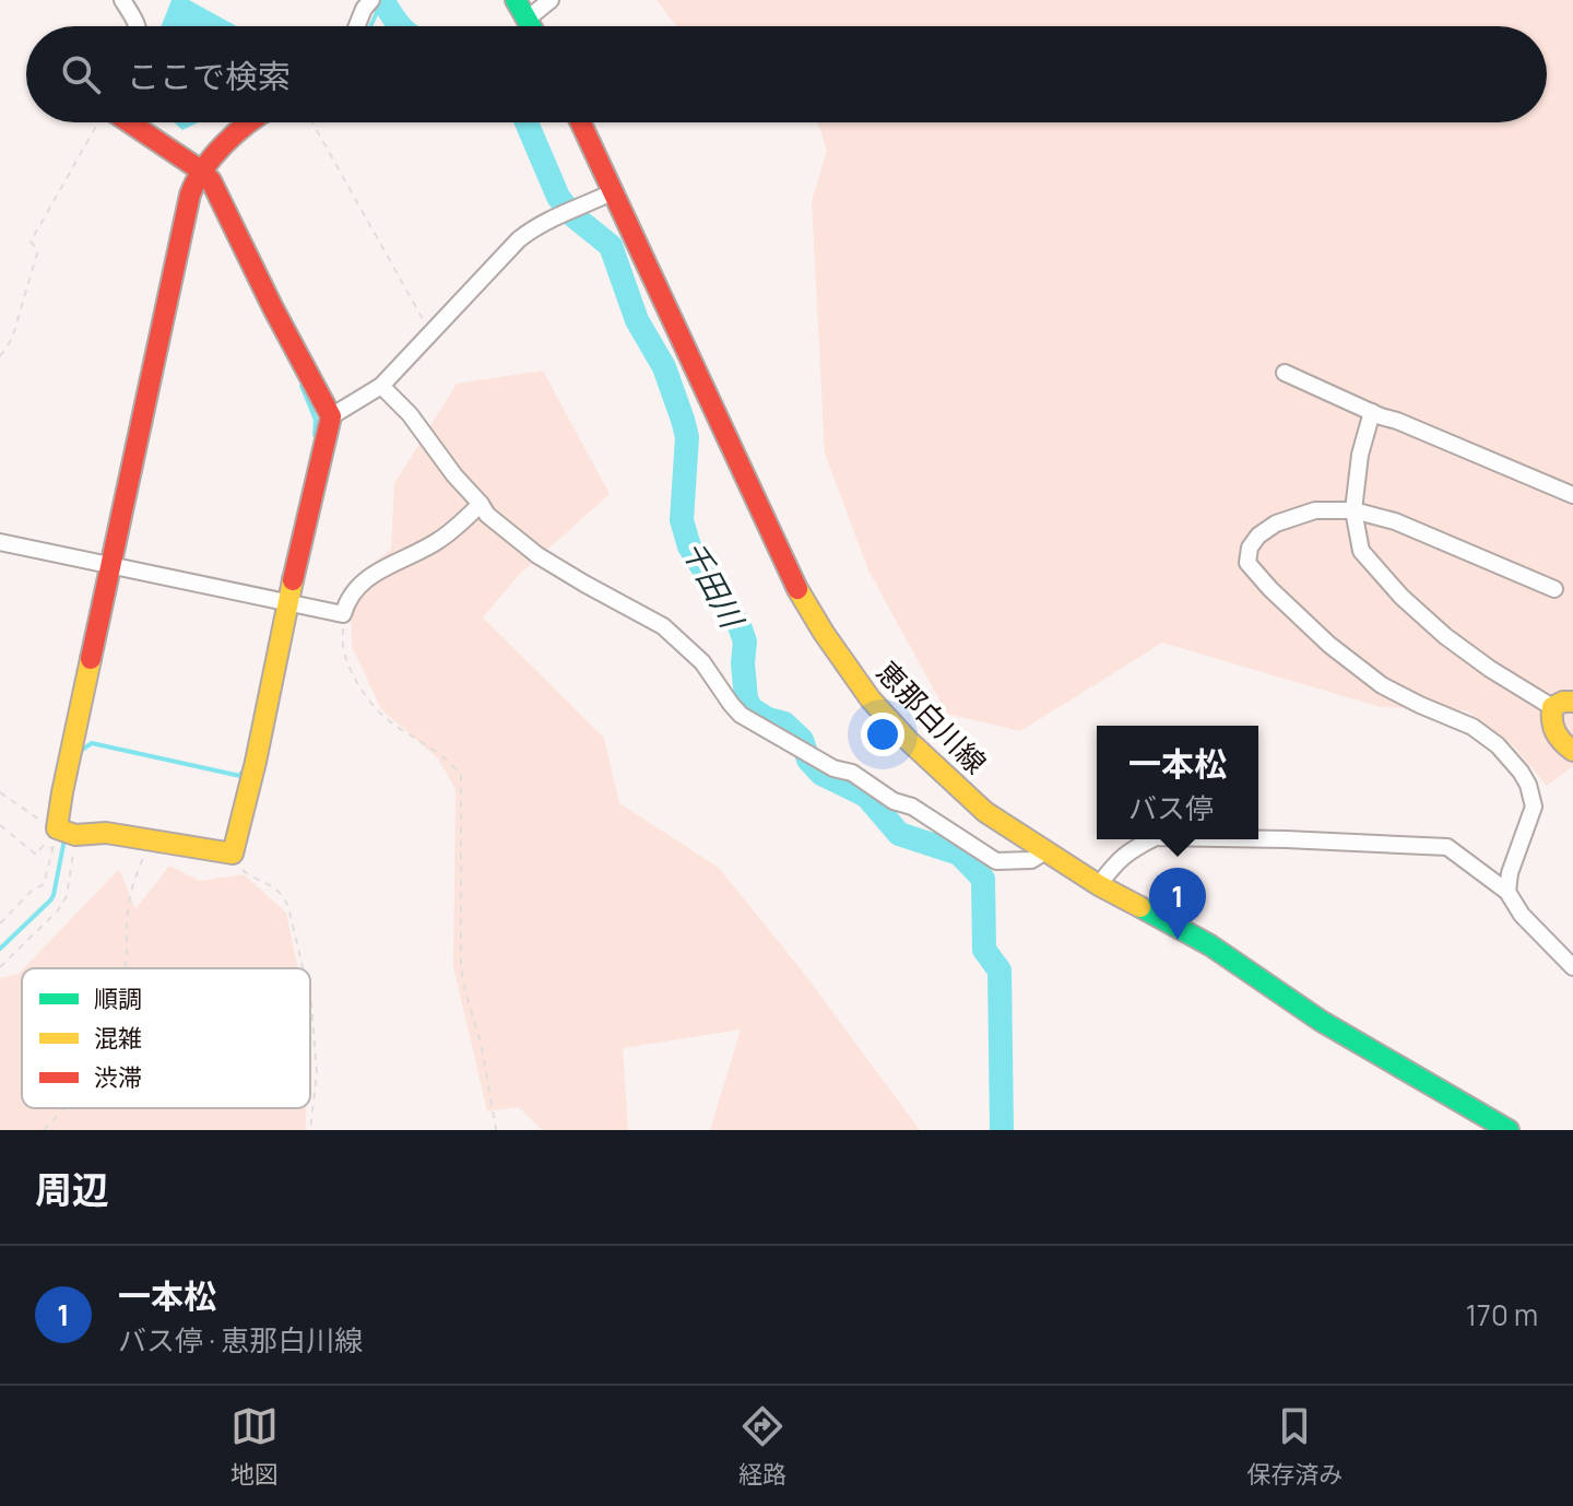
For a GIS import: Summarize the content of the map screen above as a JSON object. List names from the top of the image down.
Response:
{
  "streets": {
    "street": ["恵那白川線"]
  },
  "water": ["千田川"],
  "legend": ["順調", "混雑", "渋滞"],
  "page": {
    "search": "ここで検索",
    "popup": ["一本松", "バス停"],
    "pins": "1",
    "heading": "周辺",
    "list": [
      {
        "mark": "1",
        "name": "一本松",
        "note": "バス停 · 恵那白川線",
        "value": "170 m"
      }
    ],
    "nav": ["地図", "経路", "保存済み"]
  }
}
